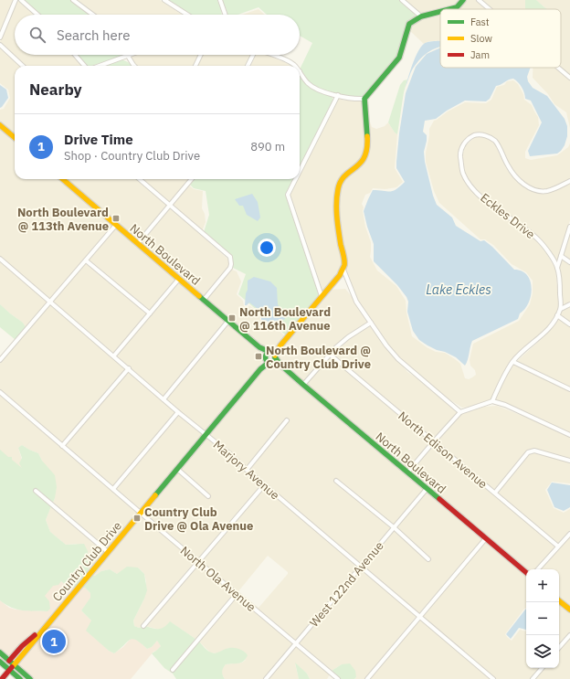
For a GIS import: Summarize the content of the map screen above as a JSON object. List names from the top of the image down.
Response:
{
  "streets": {
    "street": [
      "Eckles Drive",
      "North Boulevard",
      "North Edison Avenue",
      "Marjory Avenue",
      "Country Club Drive",
      "North Ola Avenue",
      "West 122nd Avenue"
    ]
  },
  "crossings": [
    ["North Boulevard", "Country Club Drive"],
    ["North Boulevard", "West 122nd Avenue"],
    ["Marjory Avenue", "Country Club Drive"],
    ["Marjory Avenue", "West 122nd Avenue"],
    ["Country Club Drive", "North Ola Avenue"],
    ["North Ola Avenue", "West 122nd Avenue"]
  ],
  "water": ["Lake Eckles"],
  "places": {
    "transit": [
      "North Boulevard @ 113th Avenue",
      "North Boulevard @ 116th Avenue",
      "North Boulevard @ Country Club Drive",
      "Country Club Drive @ Ola Avenue"
    ]
  },
  "legend": ["Fast", "Slow", "Jam"],
  "page": {
    "search": "Search here",
    "heading": "Nearby",
    "list": [
      {
        "mark": "1",
        "name": "Drive Time",
        "note": "Shop · Country Club Drive",
        "value": "890 m"
      }
    ],
    "map_buttons": ["+", "−"],
    "pins": "1"
  }
}
